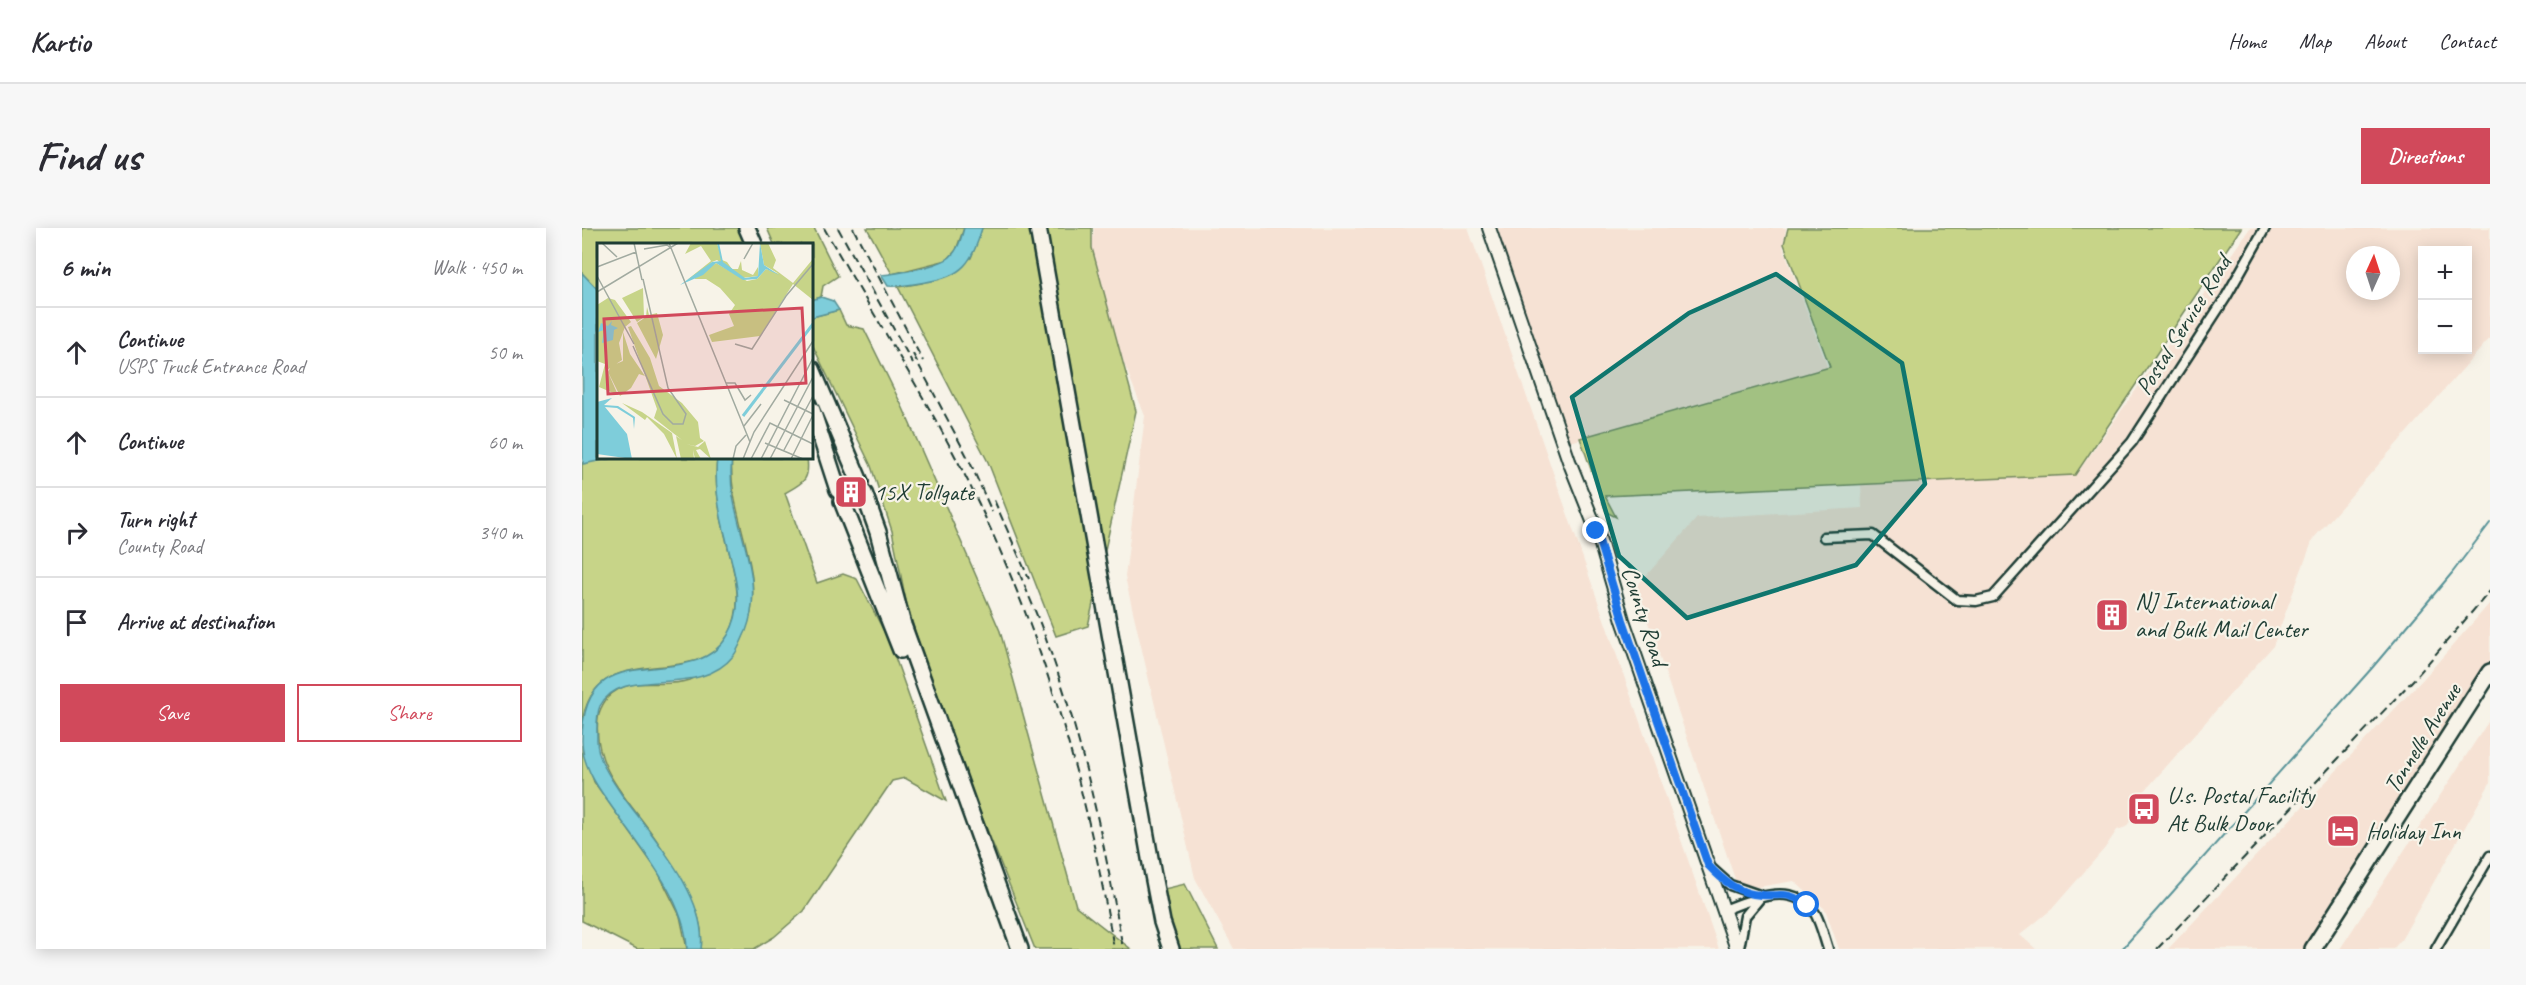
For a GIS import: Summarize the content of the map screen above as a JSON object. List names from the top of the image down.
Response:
{
  "streets": {
    "highway": ["Tonnelle Avenue"],
    "main road": ["County Road"],
    "street": ["Postal Service Road"]
  },
  "places": {
    "building": ["15X Tollgate", "NJ International and Bulk Mail Center"],
    "bus stop": ["U.s. Postal Facility At Bulk Door"],
    "hotel": ["Holiday Inn"]
  },
  "north": "top",
  "page": {
    "header": "Kartio",
    "nav": [
      "Home",
      "Map",
      "About",
      "Contact"
    ],
    "buttons": [
      "Directions",
      ["Save", "Share"]
    ],
    "title": "Find us",
    "heading": ["6 min", "Walk · 450 m"],
    "map_buttons": ["+", "−"],
    "list": [
      ["Continue", "USPS Truck Entrance Road", "50 m"],
      ["Continue", "60 m"],
      ["Turn right", "County Road", "340 m"],
      "Arrive at destination"
    ]
  }
}
